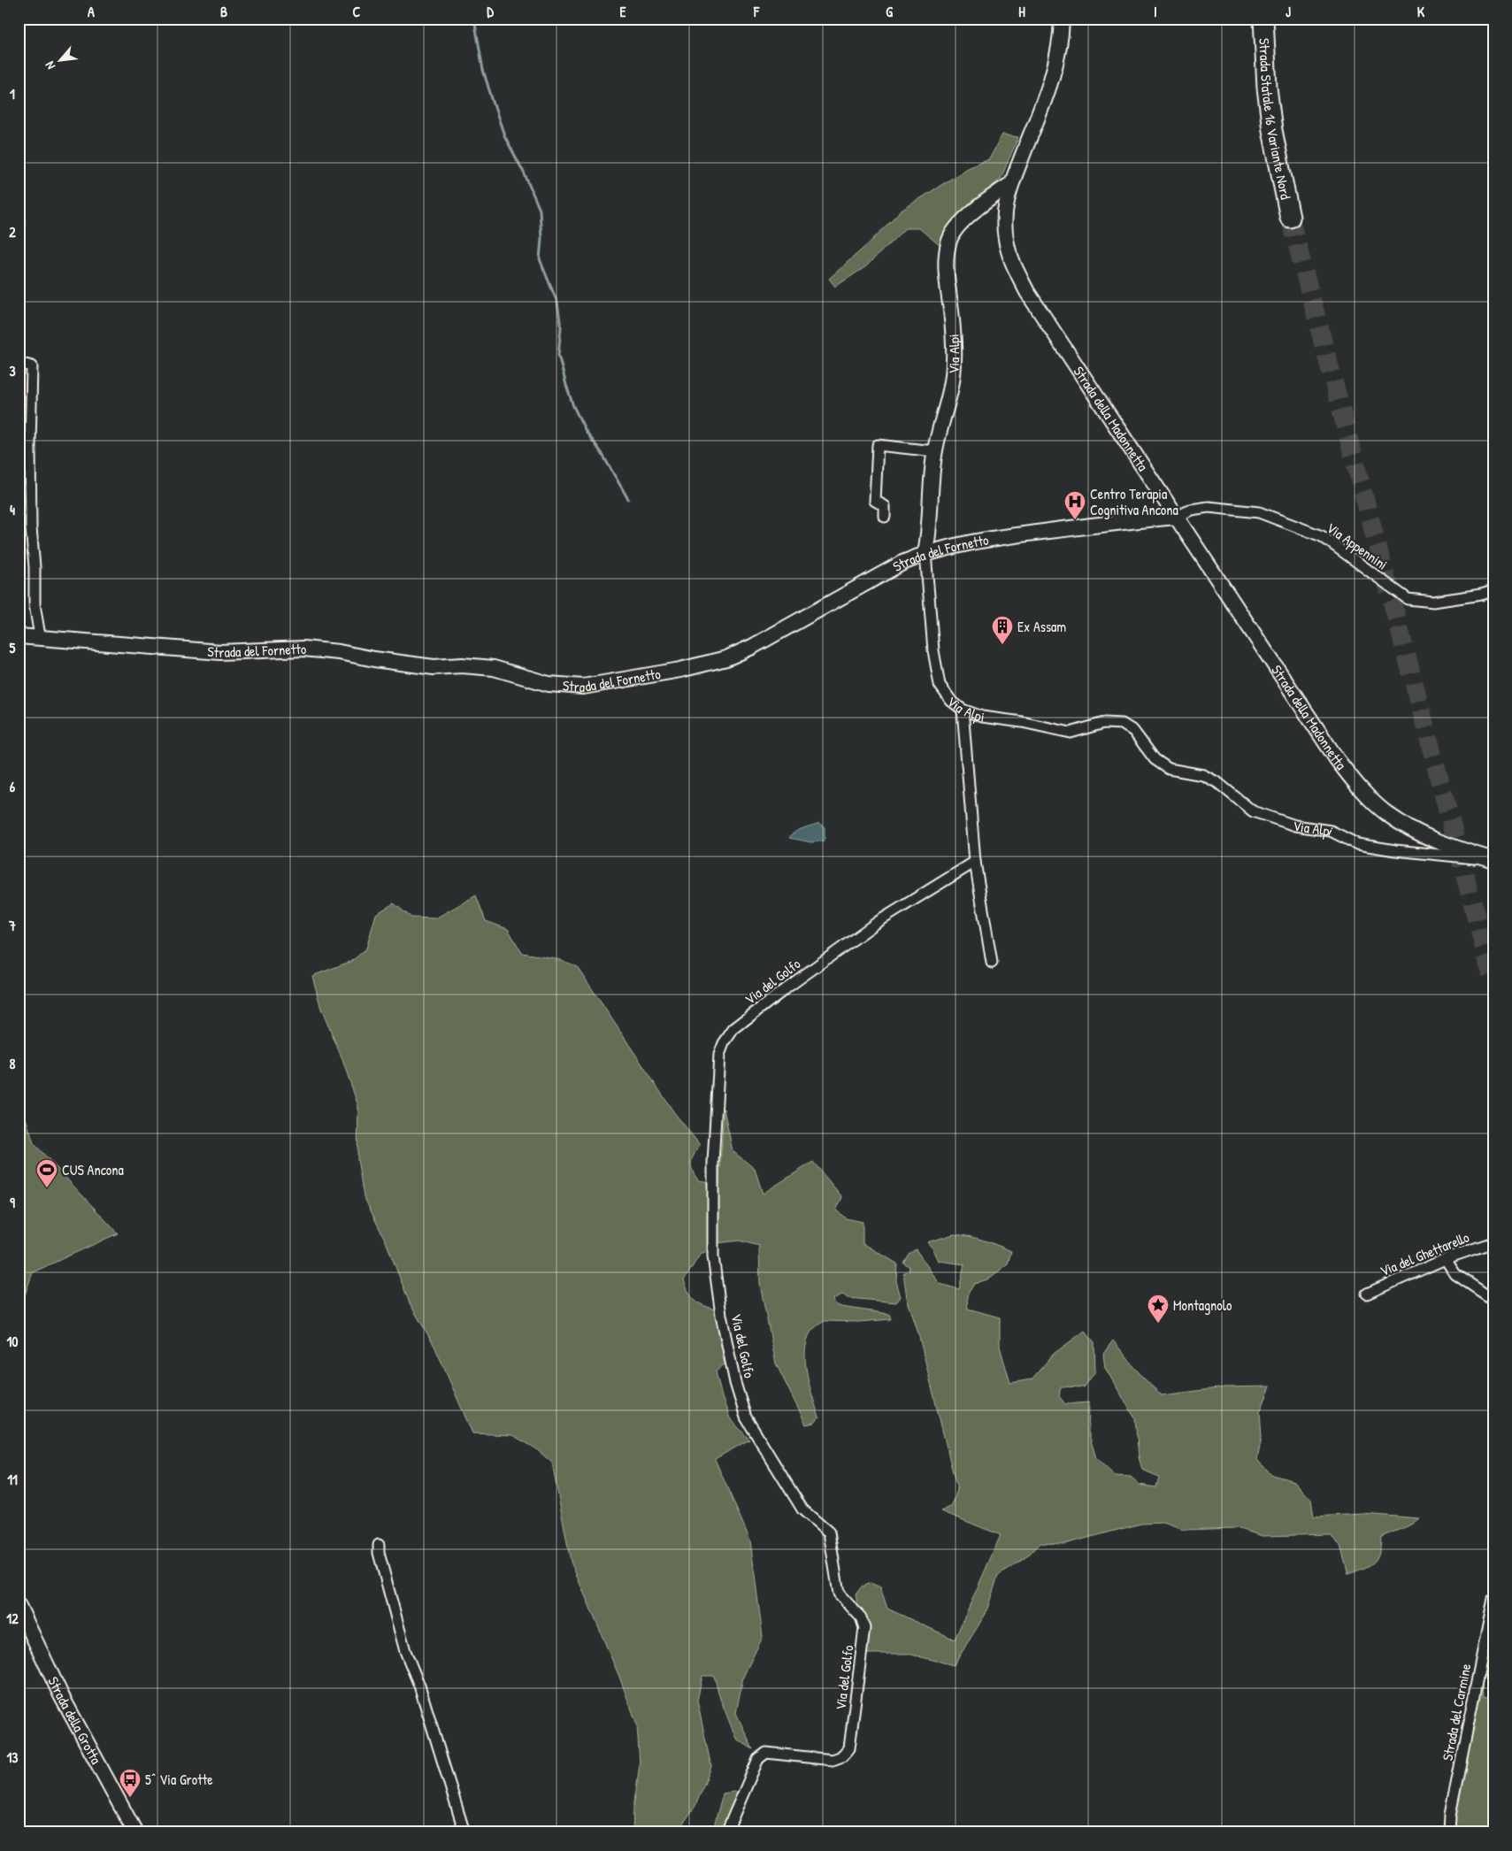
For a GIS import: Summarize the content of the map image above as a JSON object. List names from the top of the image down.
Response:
{
  "streets": {
    "highway": ["Strada Statale 16 Variante Nord"],
    "street": [
      "Via Alpi",
      "Strada della Madonnetta",
      "Via Appennini",
      "Strada del Fornetto",
      "Via del Golfo",
      "Via del Ghettarello",
      "Strada del Carmine",
      "Strada della Grotta"
    ]
  },
  "crossings": [
    ["Via Alpi", "Strada della Madonnetta"],
    ["Via Alpi", "Strada del Fornetto"],
    ["Strada della Madonnetta", "Via Appennini"],
    ["Strada della Madonnetta", "Strada del Fornetto"],
    ["Via Appennini", "Strada del Fornetto"]
  ],
  "places": {
    "hospital": ["Centro Terapia Cognitiva Ancona"],
    "building": ["Ex Assam"],
    "sports": ["CUS Ancona"],
    "place": ["Montagnolo"],
    "bus stop": ["5^ Via Grotte"]
  },
  "north": "bottom left",
  "grid": {
    "columns": [
      "A",
      "B",
      "C",
      "D",
      "E",
      "F",
      "G",
      "H",
      "I",
      "J",
      "K"
    ],
    "rows": [
      "1",
      "2",
      "3",
      "4",
      "5",
      "6",
      "7",
      "8",
      "9",
      "10",
      "11",
      "12",
      "13"
    ]
  }
}
